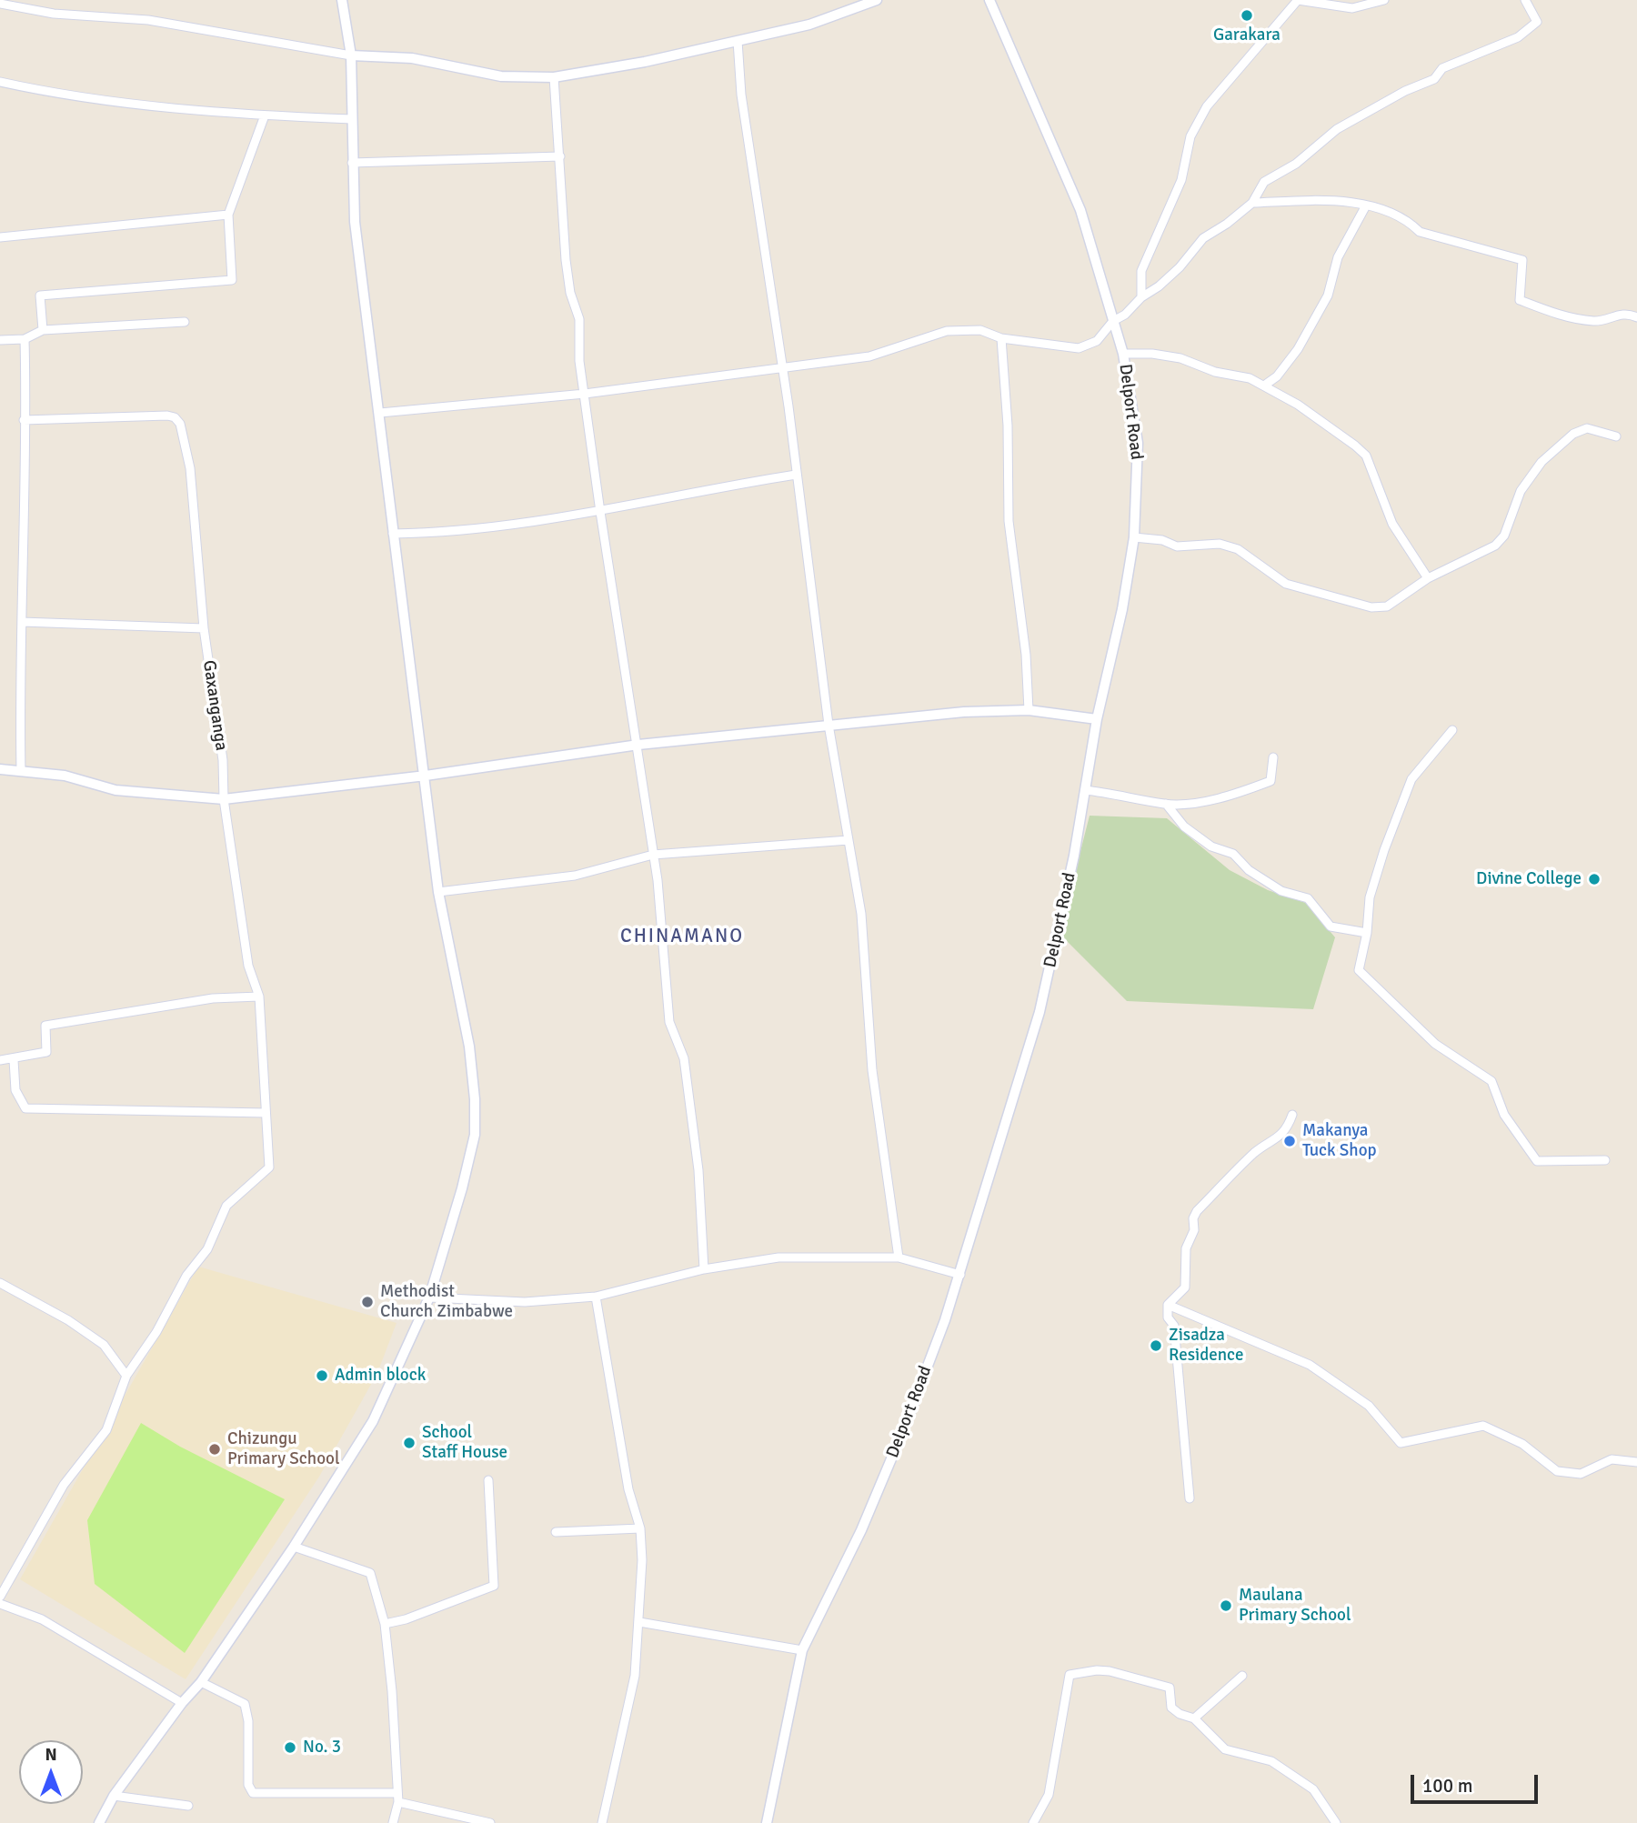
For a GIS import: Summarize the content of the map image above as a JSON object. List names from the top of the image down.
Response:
{
  "streets": {
    "street": ["Delport Road", "Gaxanganga"]
  },
  "districts": ["CHINAMANO"],
  "places": [
    "Garakara",
    "Divine College",
    "Makanya Tuck Shop",
    "Methodist Church Zimbabwe",
    "Zisadza Residence",
    "Admin block",
    "School Staff House",
    "Chizungu Primary School",
    "Maulana Primary School",
    "No. 3"
  ],
  "scale_bar": "100 m",
  "north": "top"
}
